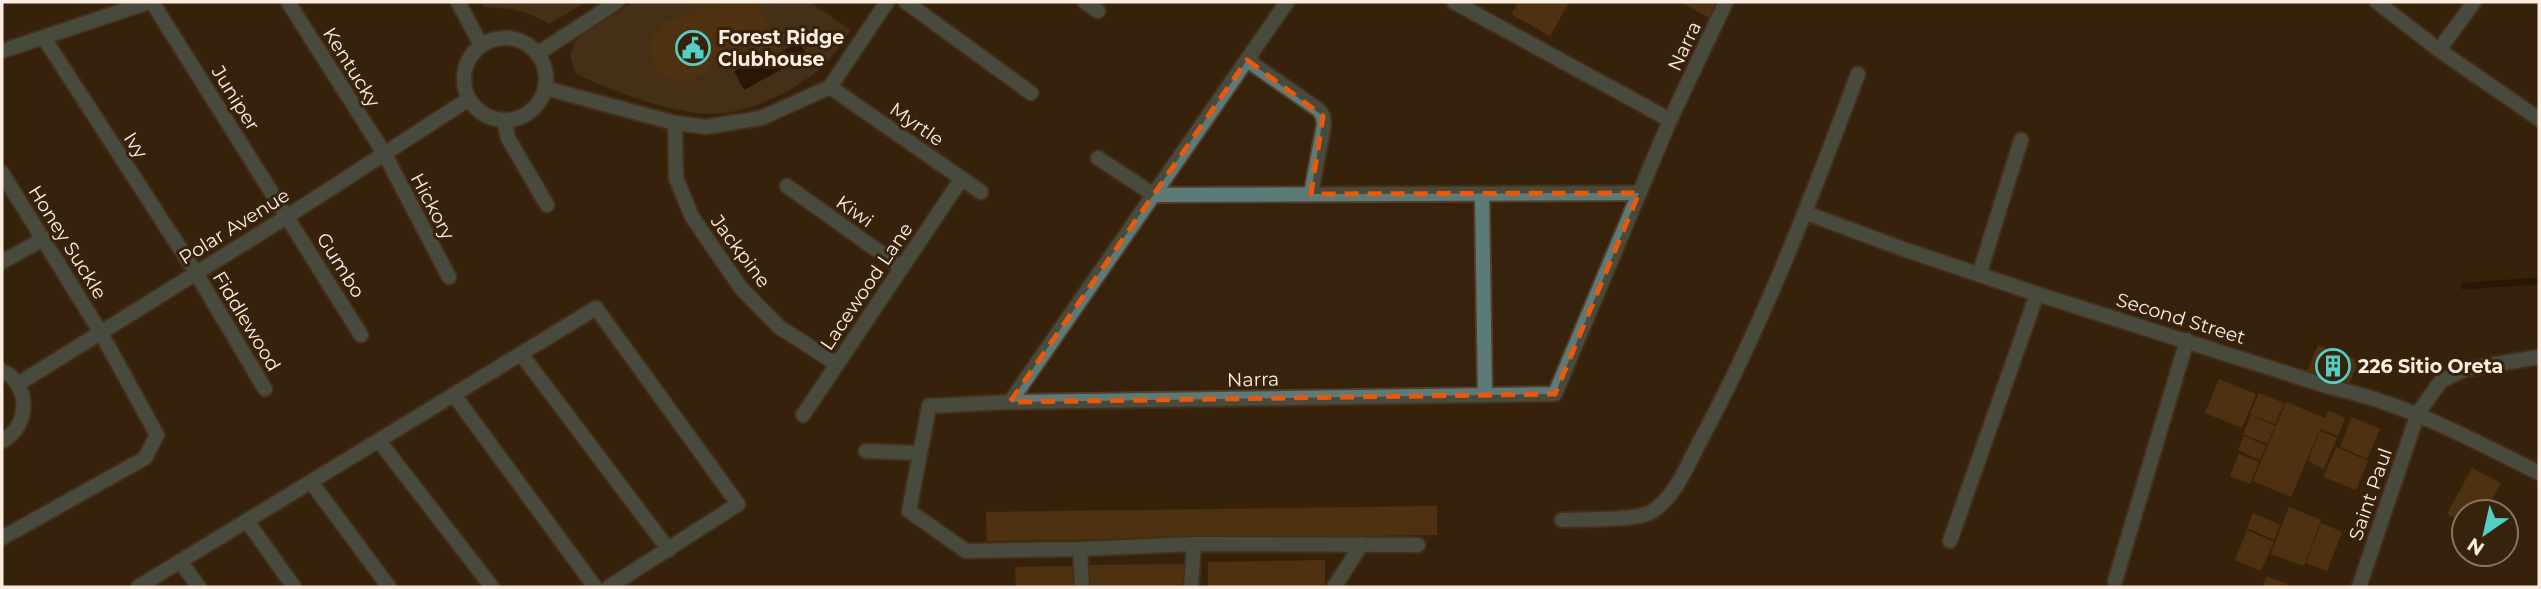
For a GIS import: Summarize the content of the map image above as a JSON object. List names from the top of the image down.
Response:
{
  "streets": {
    "street": [
      "Narra",
      "Kentucky",
      "Juniper",
      "Myrtle",
      "Ivy",
      "Hickory",
      "Kiwi",
      "Polar Avenue",
      "Honey Suckle",
      "Jackpine",
      "Gumbo",
      "Lacewood Lane",
      "Second Street",
      "Fiddlewood",
      "Saint Paul"
    ]
  },
  "crossings": [
    ["Kentucky", "Hickory"],
    ["Kentucky", "Polar Avenue"],
    ["Juniper", "Polar Avenue"],
    ["Juniper", "Gumbo"],
    ["Myrtle", "Lacewood Lane"],
    ["Ivy", "Polar Avenue"],
    ["Ivy", "Fiddlewood"],
    ["Hickory", "Polar Avenue"],
    ["Kiwi", "Lacewood Lane"],
    ["Polar Avenue", "Honey Suckle"],
    ["Polar Avenue", "Gumbo"],
    ["Polar Avenue", "Fiddlewood"],
    ["Jackpine", "Lacewood Lane"],
    ["Second Street", "Saint Paul"]
  ],
  "places": {
    "public building": ["Forest Ridge Clubhouse"],
    "building": ["226 Sitio Oreta"]
  },
  "north": "bottom left"
}
